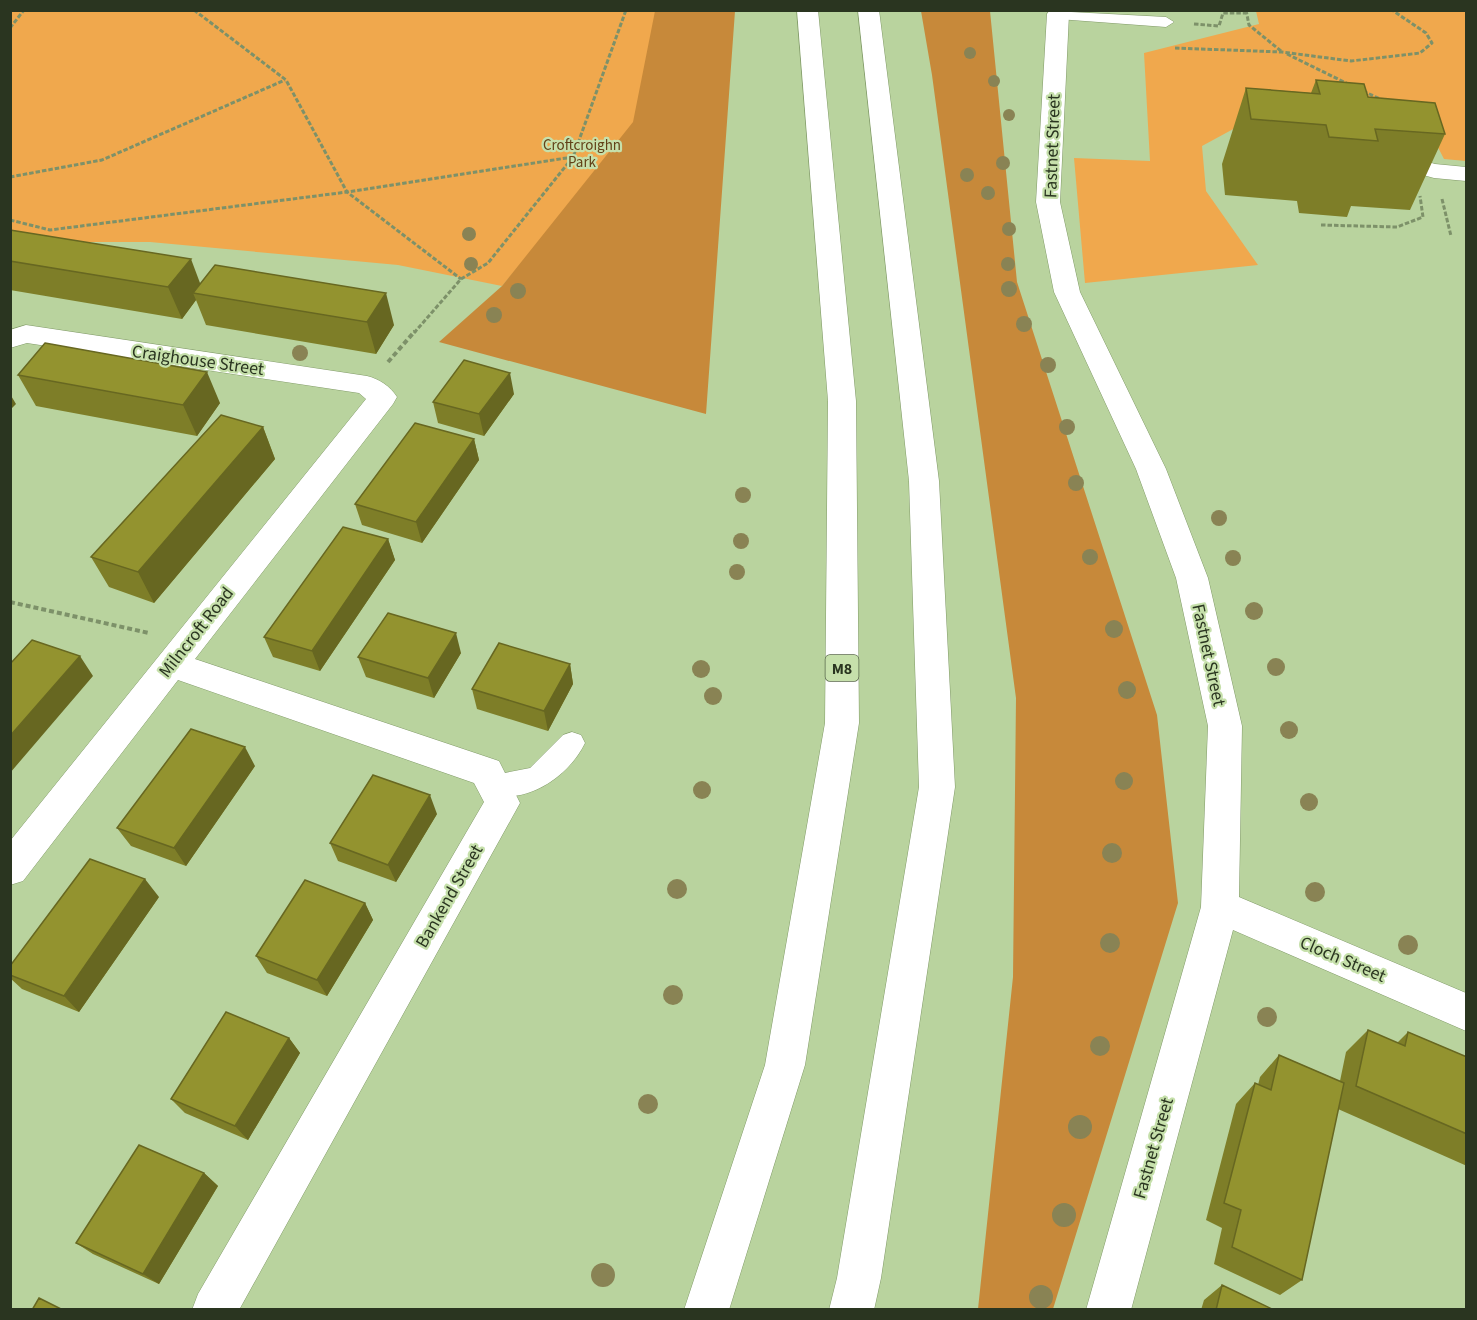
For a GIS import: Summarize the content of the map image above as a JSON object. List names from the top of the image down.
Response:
{
  "streets": {
    "main road": [
      "Fastnet Street",
      "Craighouse Street",
      "Milncroft Road",
      "M8",
      "Bankend Street",
      "Cloch Street"
    ]
  },
  "crossings": [
    ["Fastnet Street", "Cloch Street"],
    ["Craighouse Street", "Milncroft Road"]
  ],
  "parks": ["Croftcroighn Park"]
}
